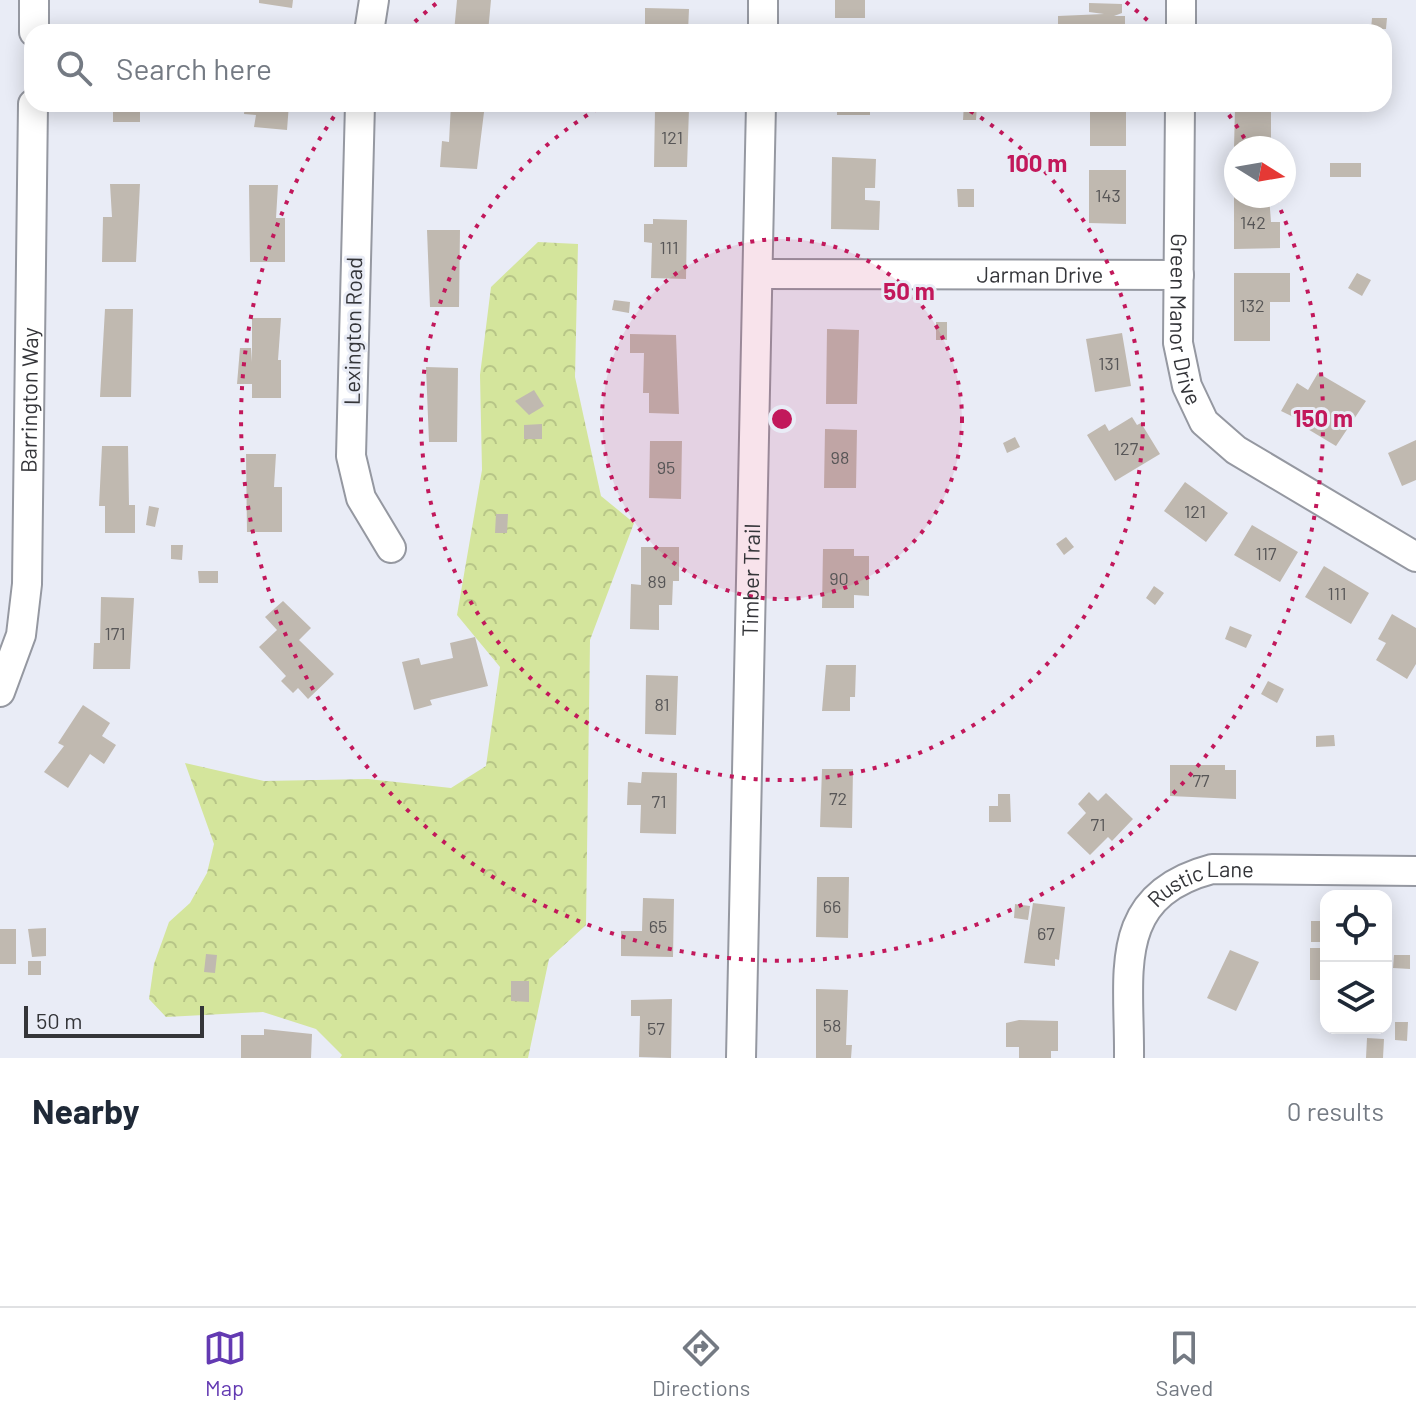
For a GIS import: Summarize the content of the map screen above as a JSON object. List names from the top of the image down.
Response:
{
  "streets": {
    "street": [
      "Jarman Drive",
      "Green Manor Drive",
      "Lexington Road",
      "Barrington Way",
      "Timber Trail",
      "Rustic Lane"
    ]
  },
  "crossings": [
    ["Jarman Drive", "Green Manor Drive"],
    ["Jarman Drive", "Timber Trail"]
  ],
  "house_numbers": [
    "121",
    "143",
    "142",
    "111",
    "132",
    "131",
    "127",
    "98",
    "95",
    "121",
    "117",
    "90",
    "89",
    "111",
    "171",
    "81",
    "77",
    "72",
    "71",
    "71",
    "66",
    "65",
    "67",
    "58",
    "57"
  ],
  "scale_bar": "50 m",
  "north": "right",
  "page": {
    "search": "Search here",
    "scale": "50 m",
    "heading": ["Nearby", "0 results"],
    "nav": ["Map", "Directions", "Saved"]
  },
  "rings": ["100 m", "50 m", "150 m"]
}
